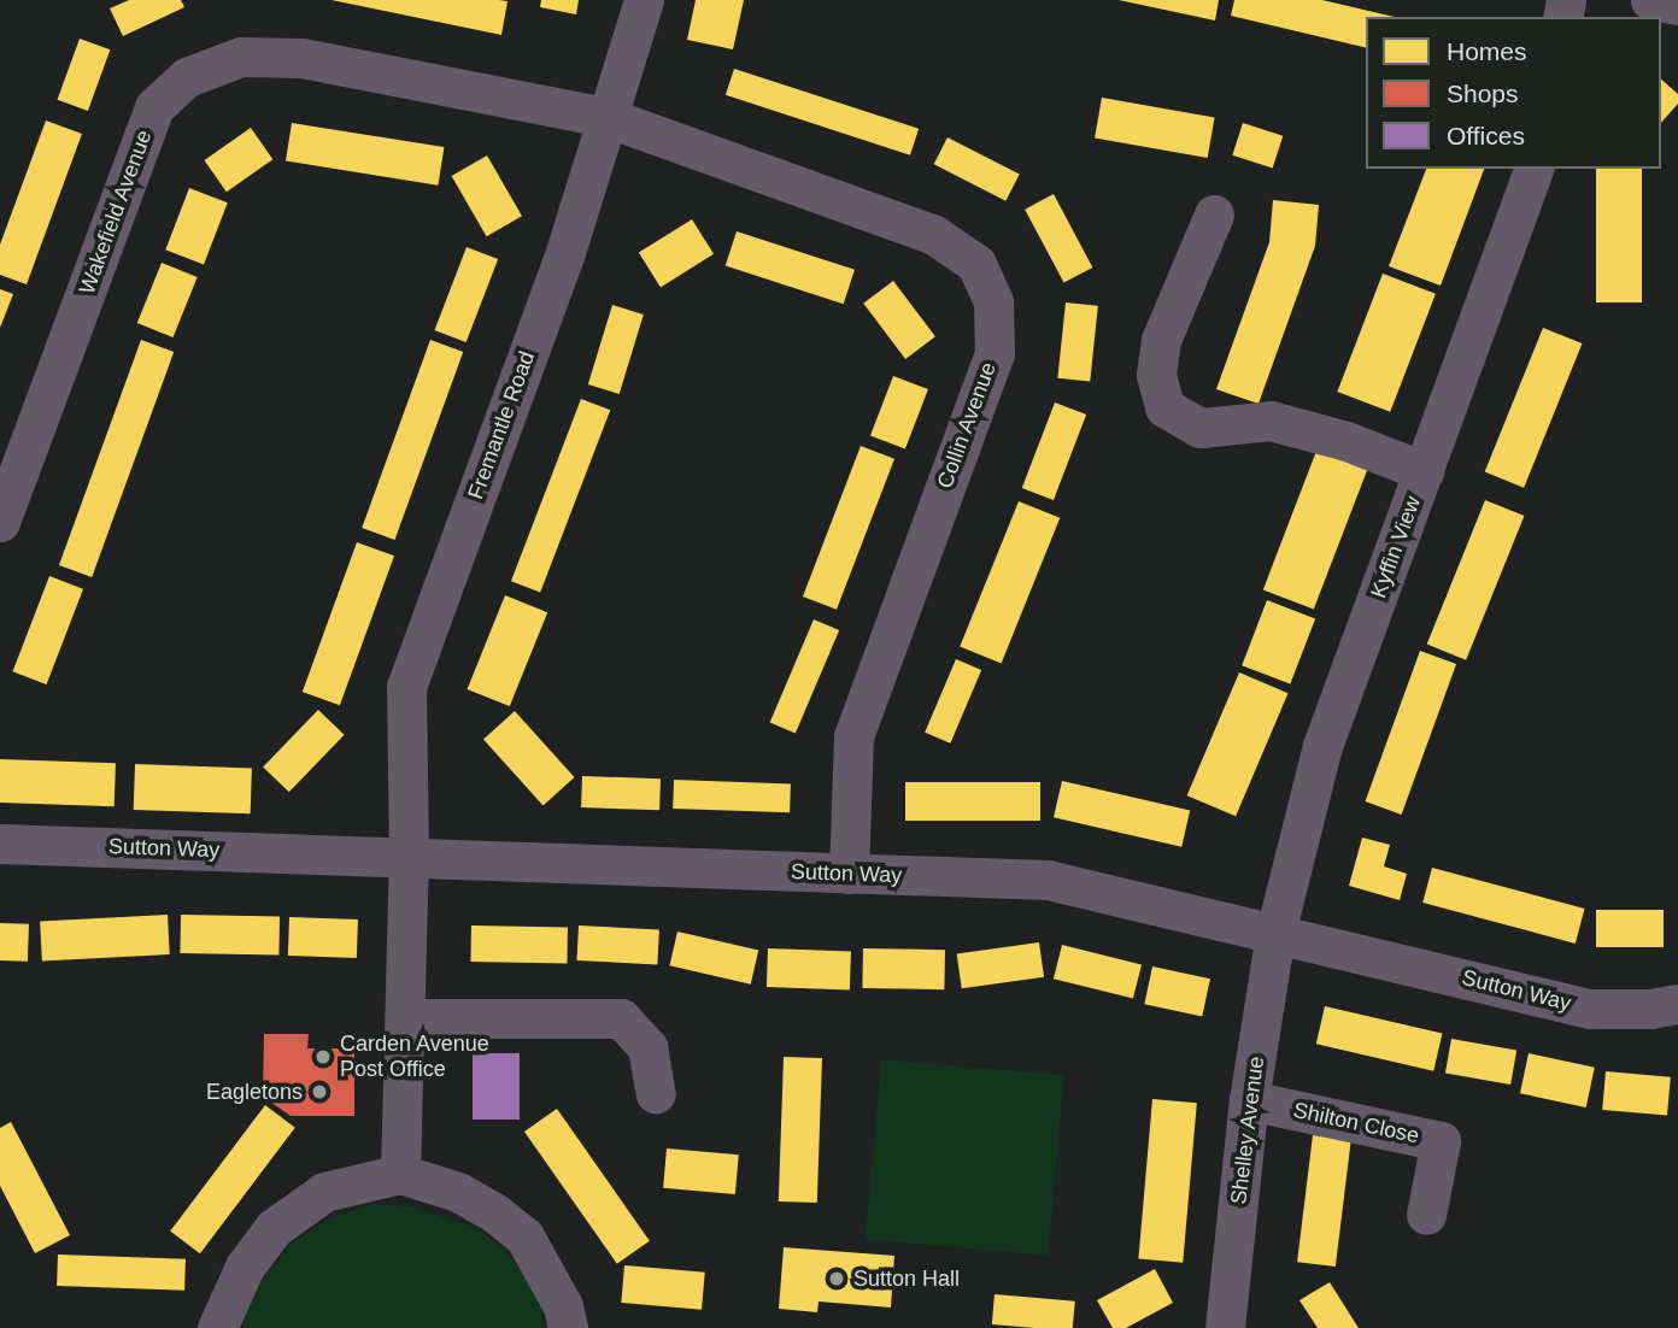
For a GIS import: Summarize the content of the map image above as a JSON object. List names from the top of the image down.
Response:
{
  "streets": {
    "street": [
      "Wakefield Avenue",
      "Fremantle Road",
      "Collin Avenue",
      "Kyffin View",
      "Sutton Way",
      "Shilton Close",
      "Shelley Avenue"
    ]
  },
  "crossings": [
    ["Wakefield Avenue", "Fremantle Road"],
    ["Wakefield Avenue", "Collin Avenue"],
    ["Fremantle Road", "Collin Avenue"],
    ["Fremantle Road", "Sutton Way"],
    ["Collin Avenue", "Sutton Way"],
    ["Kyffin View", "Sutton Way"],
    ["Kyffin View", "Shelley Avenue"],
    ["Sutton Way", "Shelley Avenue"],
    ["Shilton Close", "Shelley Avenue"]
  ],
  "places": ["Carden Avenue Post Office", "Eagletons", "Sutton Hall"],
  "legend": ["Homes", "Shops", "Offices"]
}
